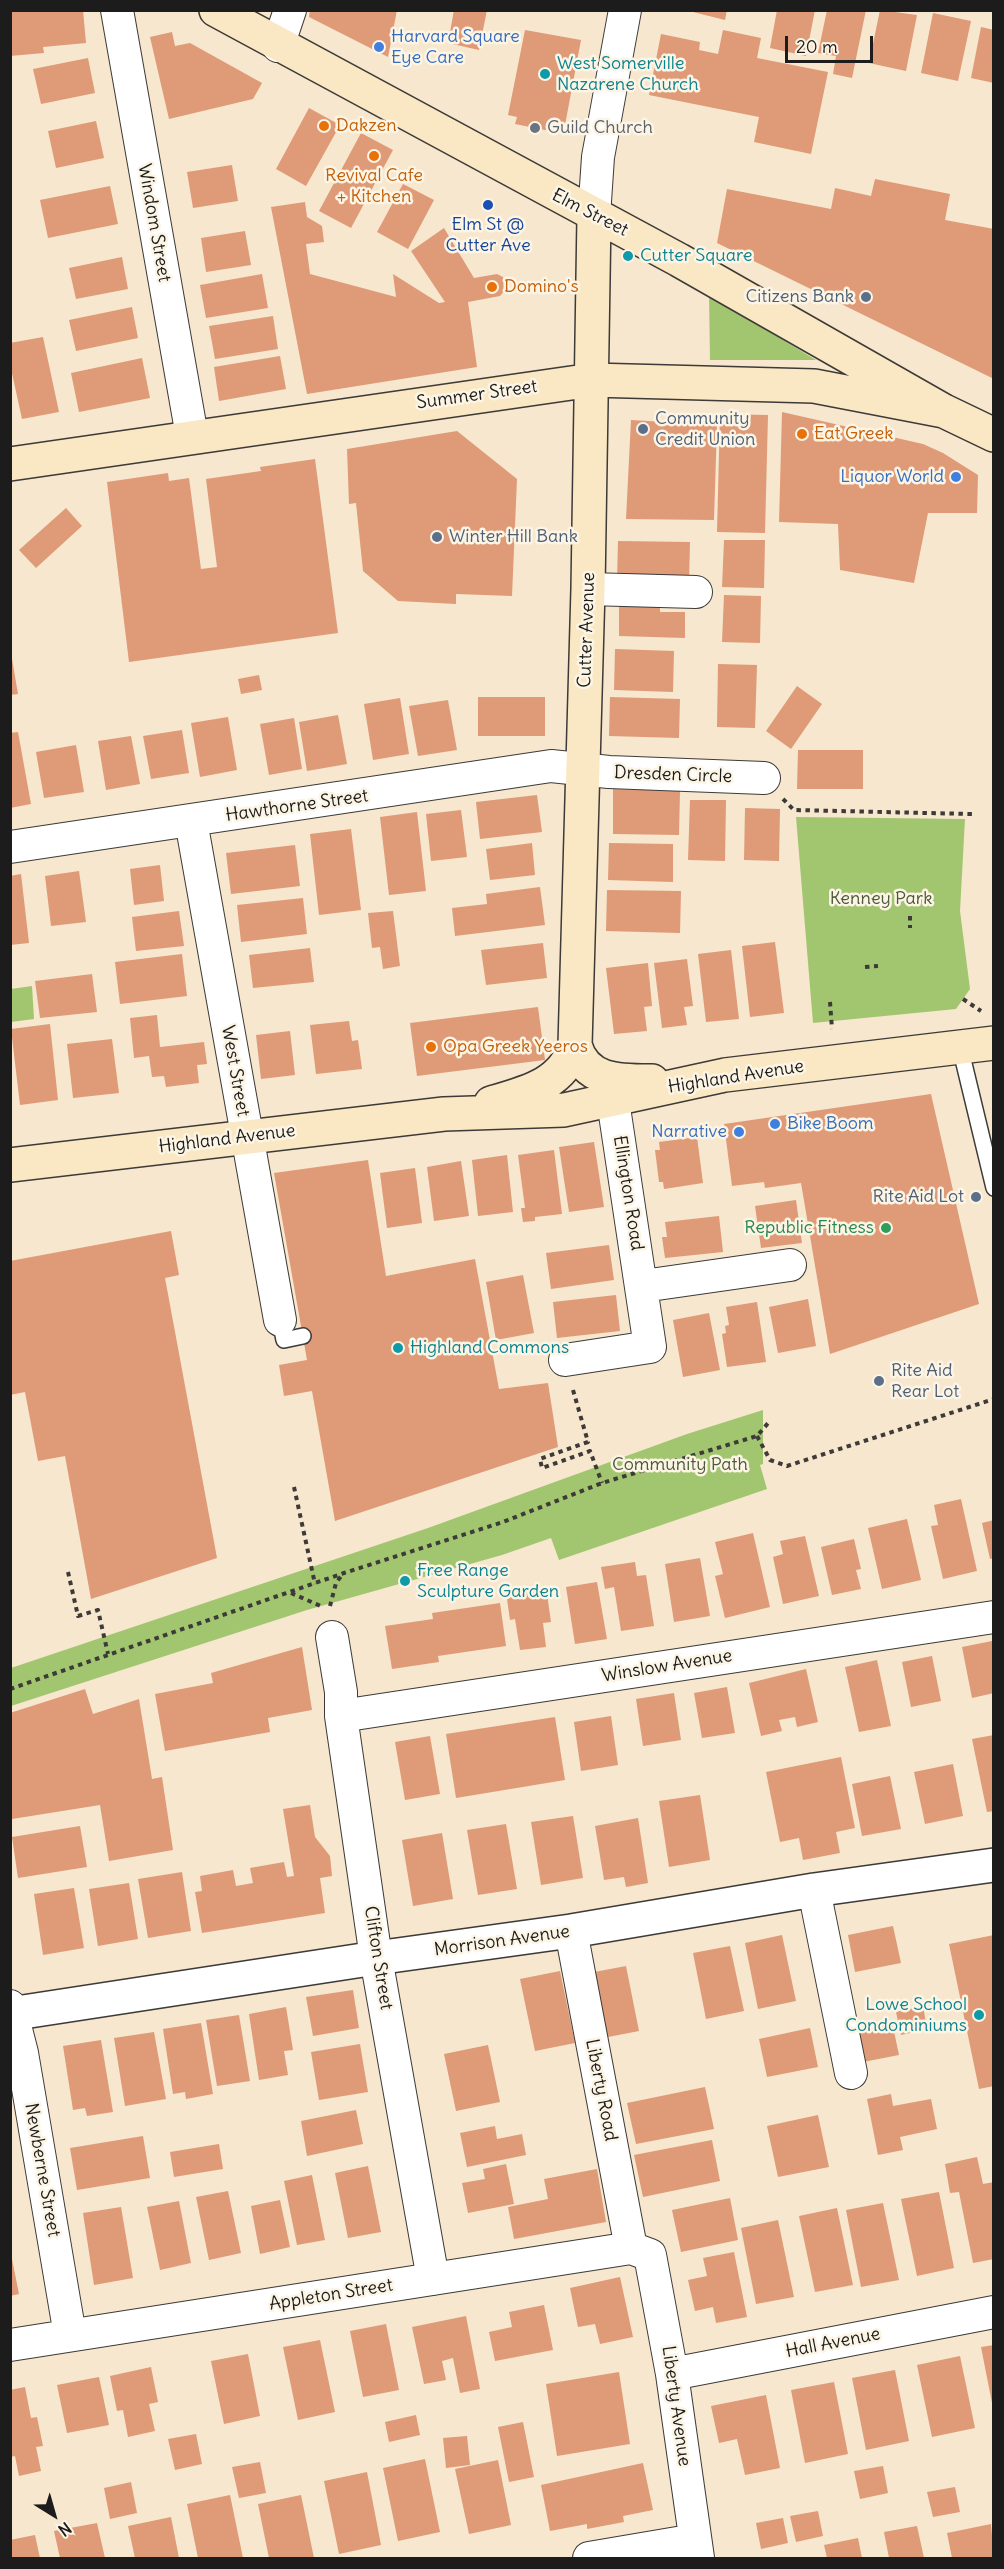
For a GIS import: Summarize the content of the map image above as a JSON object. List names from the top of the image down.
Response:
{
  "streets": {
    "main road": [
      "Elm Street",
      "Summer Street",
      "Cutter Avenue",
      "Highland Avenue"
    ],
    "street": [
      "Windom Street",
      "Dresden Circle",
      "Hawthorne Street",
      "West Street",
      "Ellington Road",
      "Winslow Avenue",
      "Morrison Avenue",
      "Clifton Street",
      "Liberty Road",
      "Newberne Street",
      "Appleton Street",
      "Hall Avenue",
      "Liberty Avenue"
    ]
  },
  "crossings": [
    ["Elm Street", "Summer Street"],
    ["Elm Street", "Cutter Avenue"],
    ["Windom Street", "Summer Street"],
    ["Summer Street", "Cutter Avenue"],
    ["Cutter Avenue", "Dresden Circle"],
    ["Cutter Avenue", "Hawthorne Street"],
    ["Cutter Avenue", "Highland Avenue"],
    ["Dresden Circle", "Hawthorne Street"],
    ["Hawthorne Street", "West Street"],
    ["West Street", "Highland Avenue"],
    ["Highland Avenue", "Ellington Road"],
    ["Winslow Avenue", "Clifton Street"],
    ["Morrison Avenue", "Clifton Street"],
    ["Morrison Avenue", "Liberty Road"],
    ["Morrison Avenue", "Newberne Street"],
    ["Clifton Street", "Appleton Street"],
    ["Liberty Road", "Appleton Street"],
    ["Liberty Road", "Liberty Avenue"],
    ["Newberne Street", "Appleton Street"],
    ["Appleton Street", "Liberty Avenue"],
    ["Hall Avenue", "Liberty Avenue"]
  ],
  "parks": ["Kenney Park", "Community Path"],
  "places": [
    "Harvard Square Eye Care",
    "West Somerville Nazarene Church",
    "Dakzen",
    "Guild Church",
    "Revival Cafe + Kitchen",
    "Elm St @ Cutter Ave",
    "Cutter Square",
    "Domino's",
    "Citizens Bank",
    "Community Credit Union",
    "Eat Greek",
    "Liquor World",
    "Winter Hill Bank",
    "Opa Greek Yeeros",
    "Bike Boom",
    "Narrative",
    "Rite Aid Lot",
    "Republic Fitness",
    "Highland Commons",
    "Rite Aid Rear Lot",
    "Free Range Sculpture Garden",
    "Lowe School Condominiums"
  ],
  "scale_bar": "20 m",
  "north": "bottom right"
}
